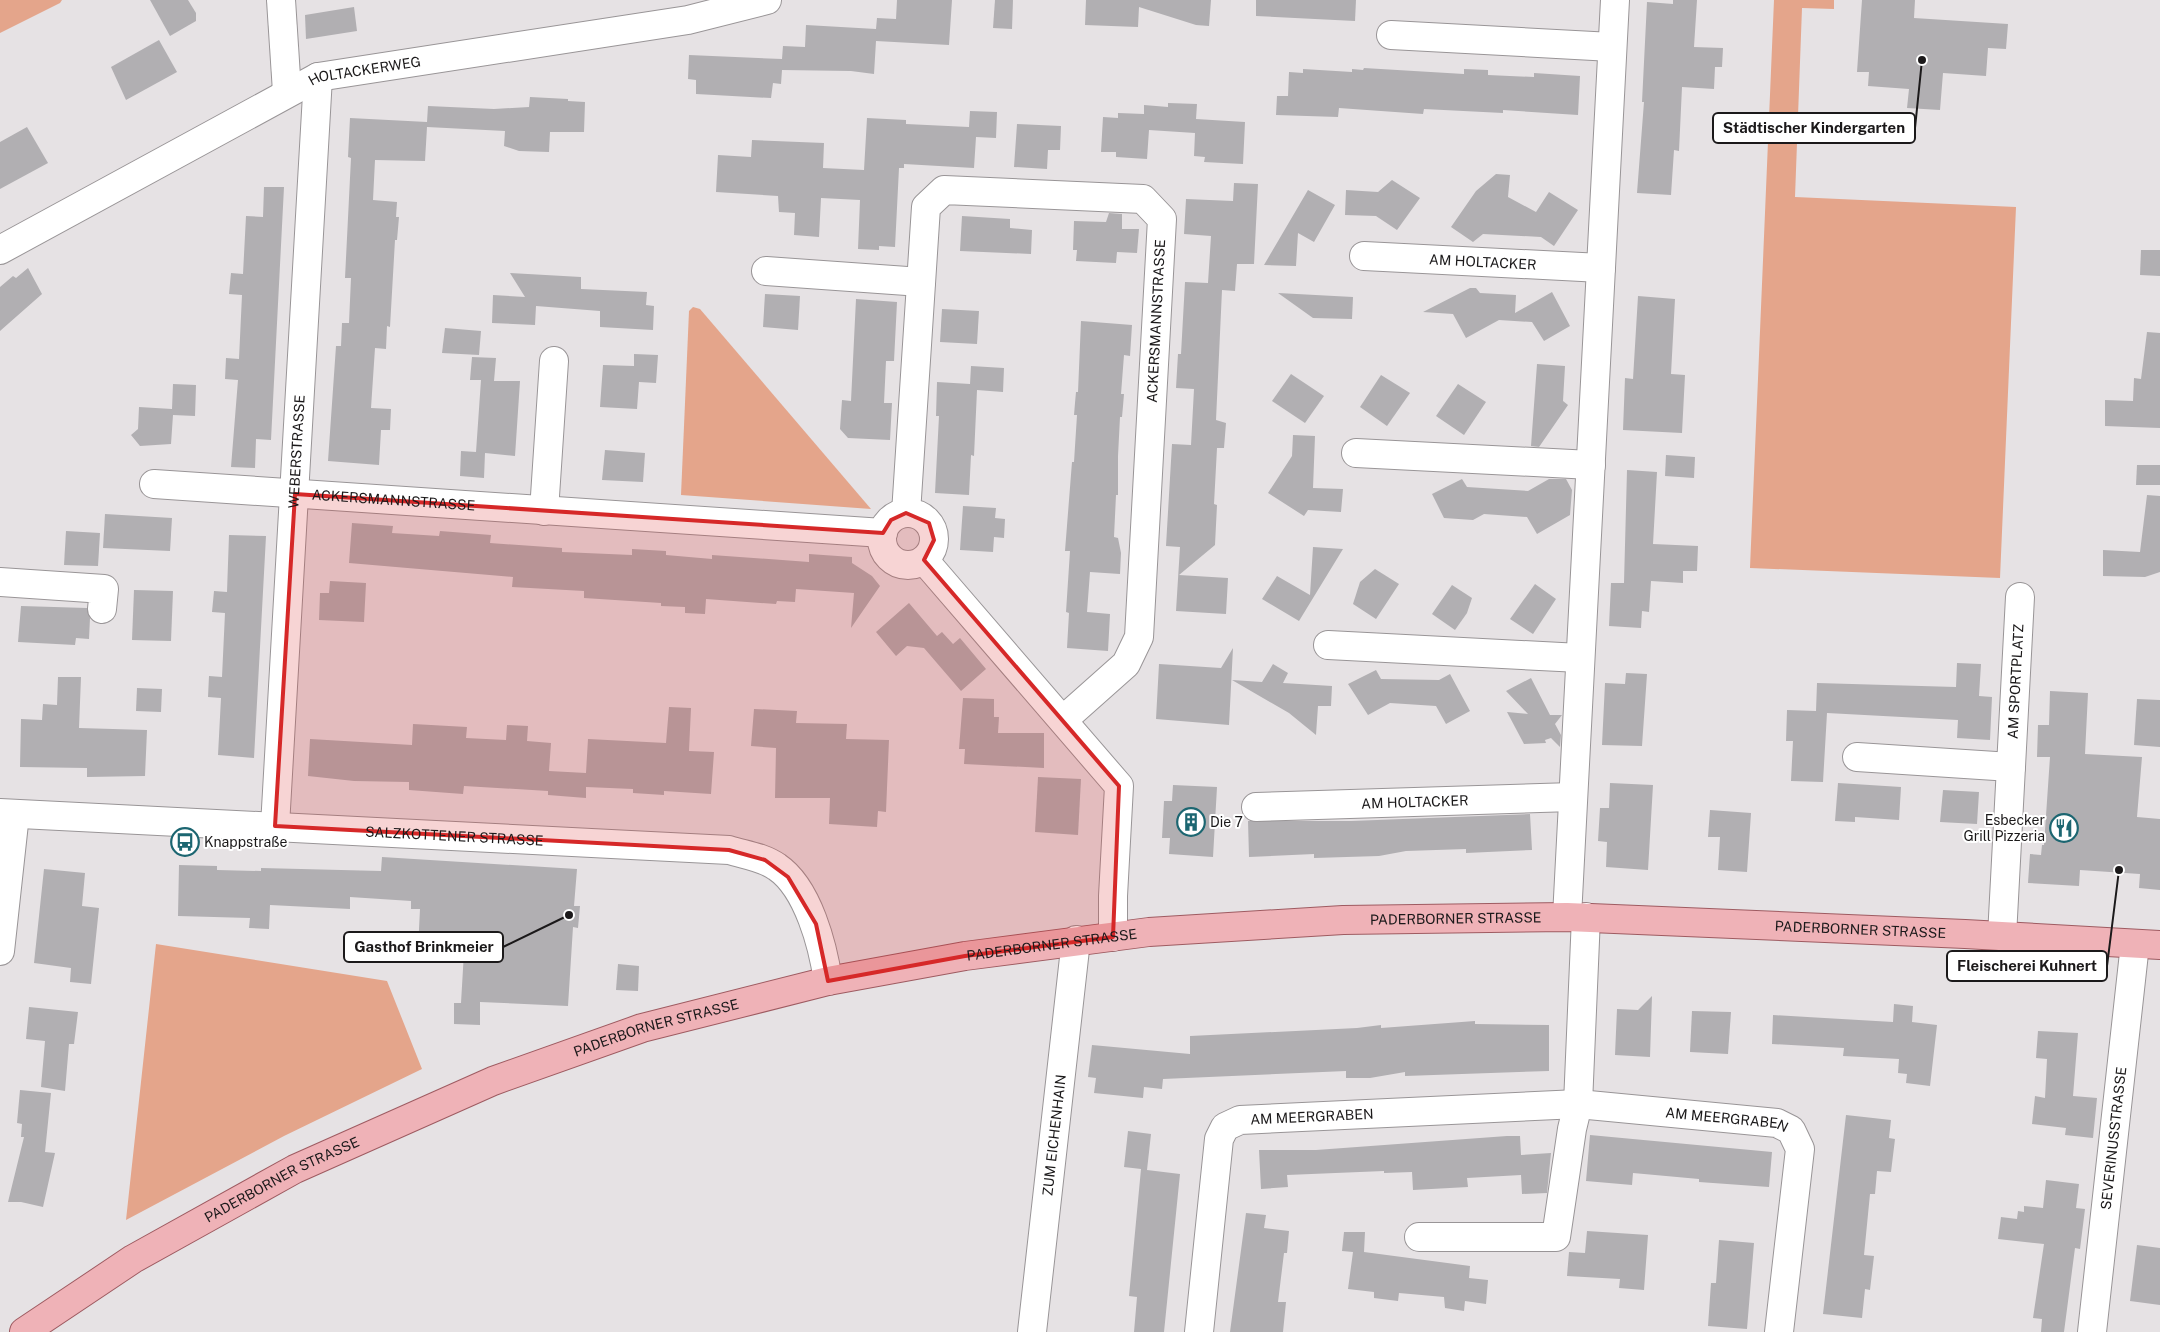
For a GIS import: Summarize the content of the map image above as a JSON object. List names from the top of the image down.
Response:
{
  "streets": {
    "main road": ["PADERBORNER STRASSE"],
    "street": [
      "HOLTACKERWEG",
      "AM HOLTACKER",
      "ACKERSMANNSTRASSE",
      "WEBERSTRASSE",
      "AM SPORTPLATZ",
      "SALZKOTTENER STRASSE",
      "AM MEERGRABEN",
      "ZUM EICHENHAIN",
      "SEVERINUSSTRASSE"
    ]
  },
  "crossings": [
    ["HOLTACKERWEG", "WEBERSTRASSE"],
    ["ACKERSMANNSTRASSE", "WEBERSTRASSE"],
    ["WEBERSTRASSE", "SALZKOTTENER STRASSE"],
    ["AM SPORTPLATZ", "PADERBORNER STRASSE"],
    ["SALZKOTTENER STRASSE", "PADERBORNER STRASSE"],
    ["PADERBORNER STRASSE", "ZUM EICHENHAIN"],
    ["PADERBORNER STRASSE", "SEVERINUSSTRASSE"]
  ],
  "places": {
    "other": ["Städtischer Kindergarten", "Fleischerei Kuhnert", "Gasthof Brinkmeier"],
    "building": ["Die 7"],
    "restaurant": ["Esbecker Grill Pizzeria"],
    "bus stop": ["Knappstraße"]
  }
}
